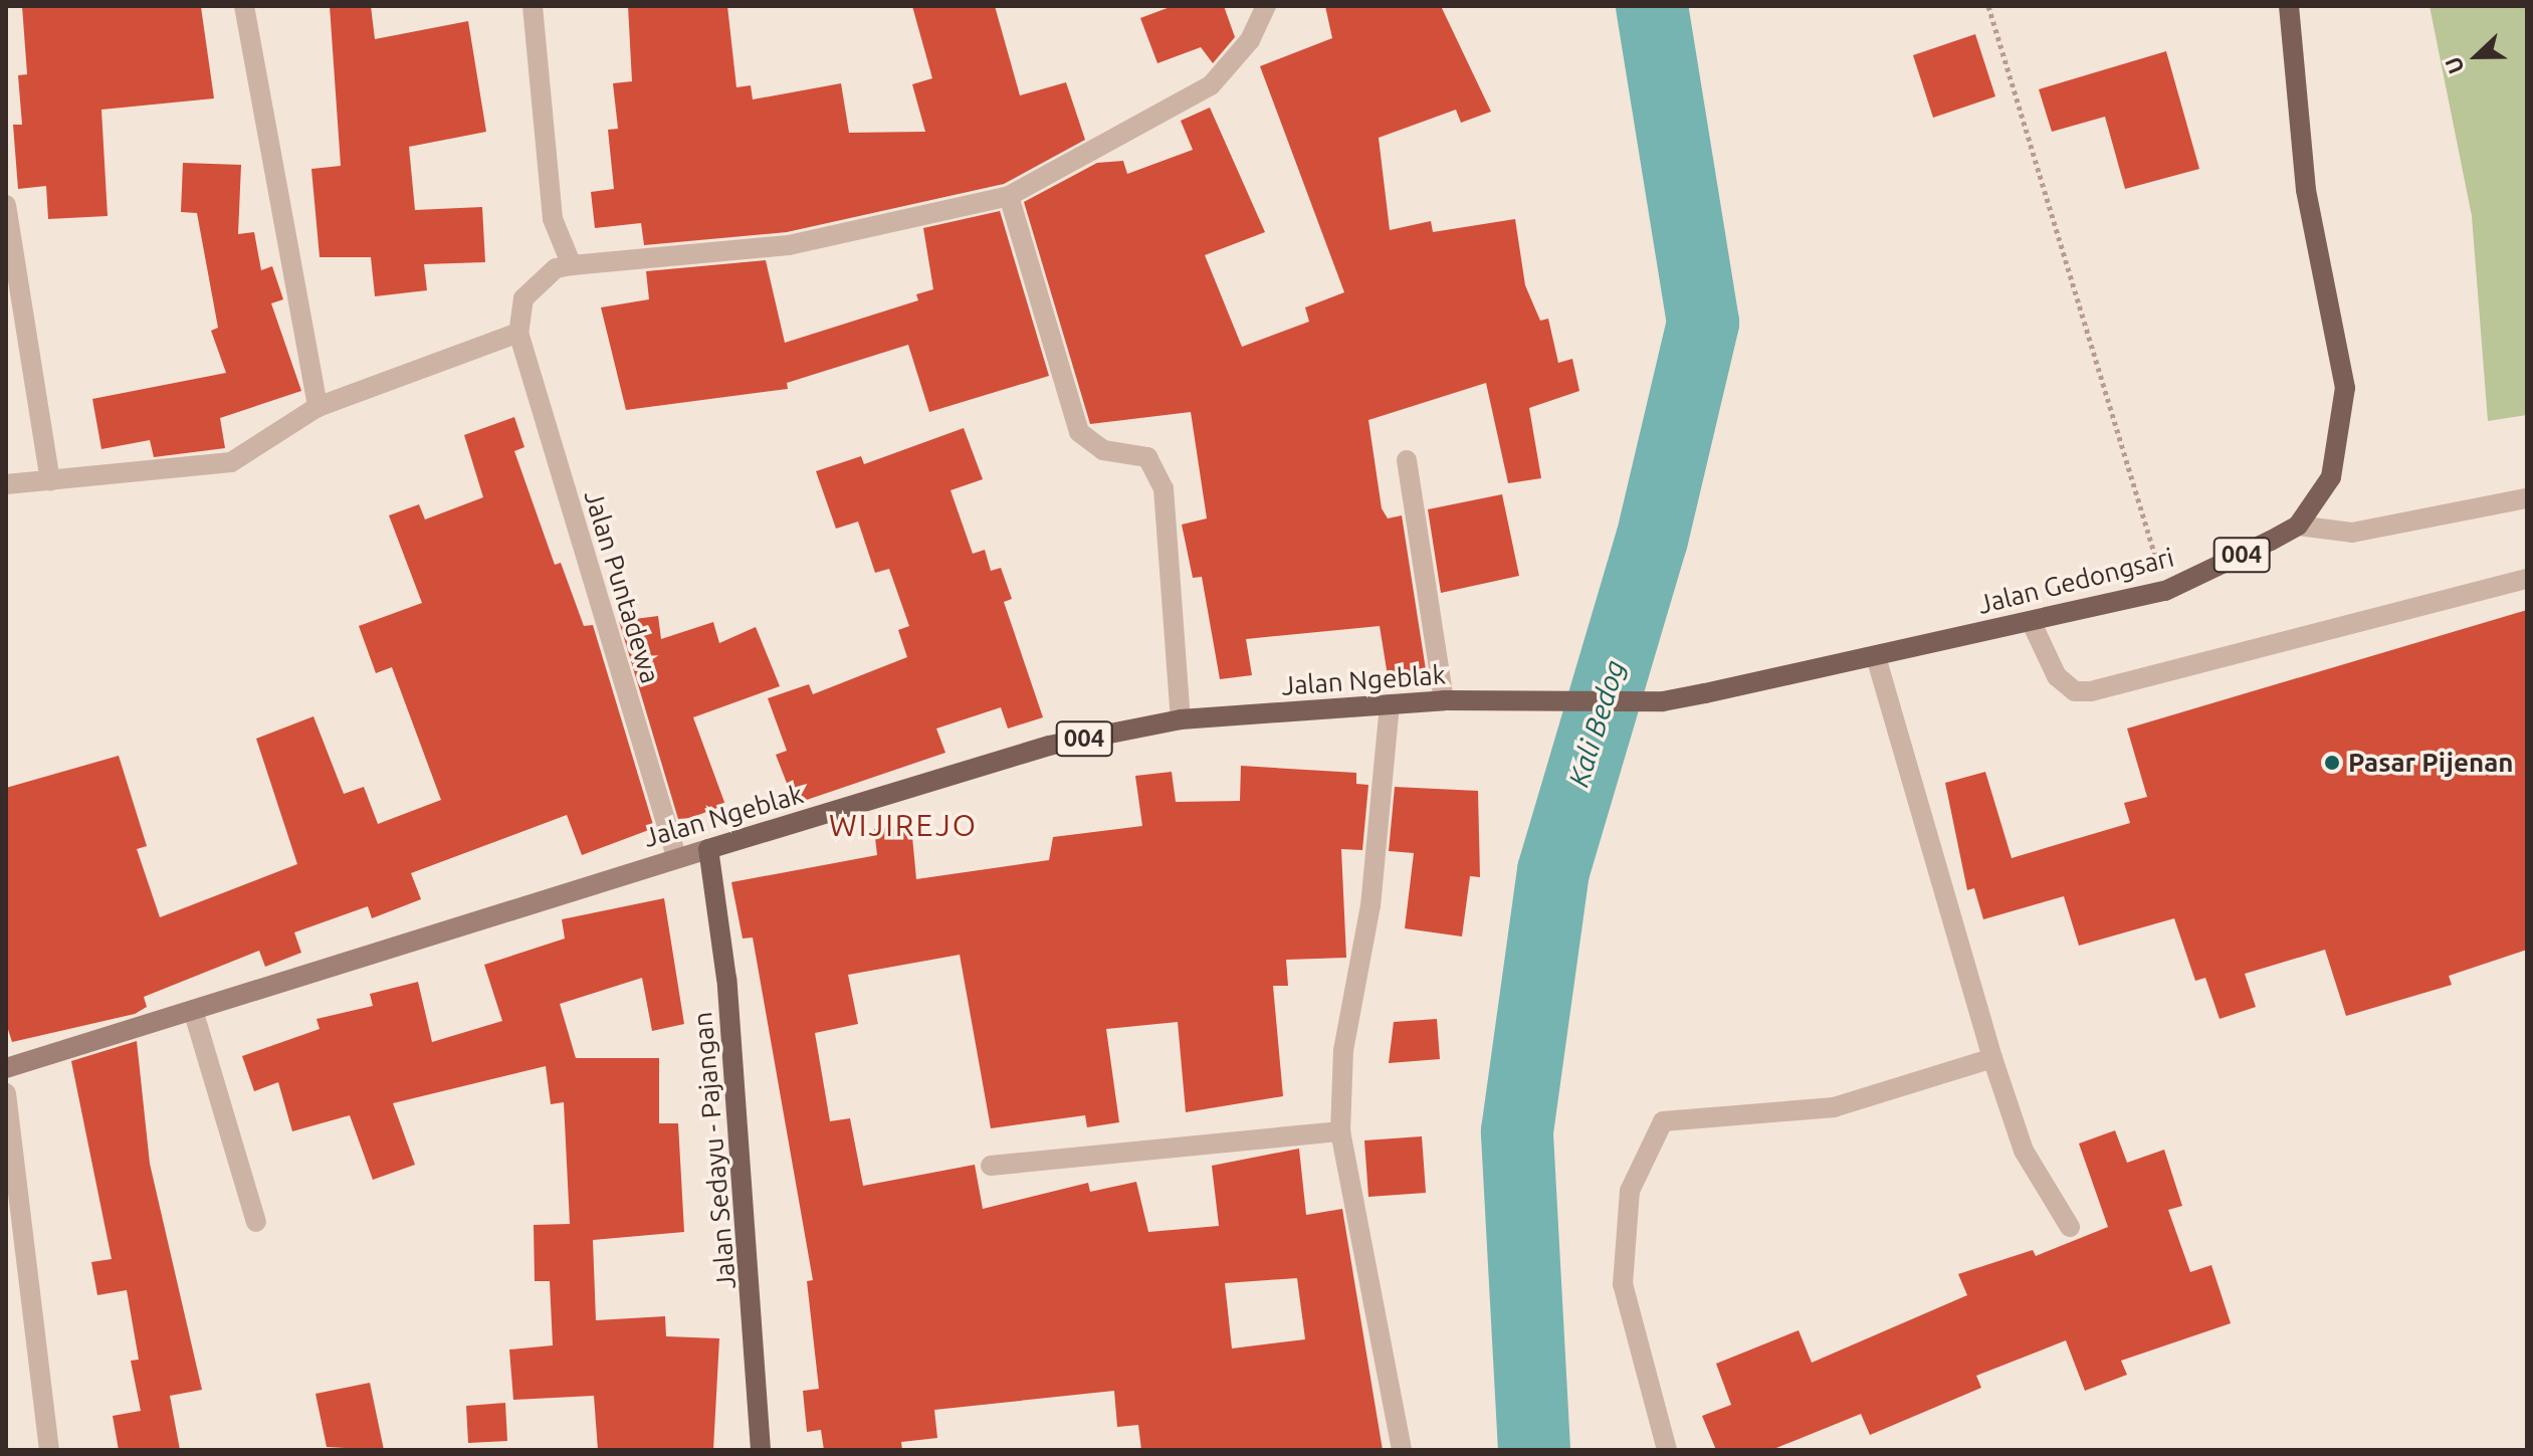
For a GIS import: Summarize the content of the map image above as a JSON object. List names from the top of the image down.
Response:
{
  "streets": {
    "main road": [
      "004",
      "Jalan Gedongsari",
      "Jalan Ngeblak",
      "Jalan Sedayu - Pajangan"
    ],
    "street": ["Jalan Puntadewa"]
  },
  "crossings": [
    ["Jalan Gedongsari", "Jalan Ngeblak"],
    ["Jalan Puntadewa", "Jalan Ngeblak"],
    ["Jalan Ngeblak", "Jalan Sedayu - Pajangan"]
  ],
  "districts": ["WIJIREJO"],
  "water": ["Kali Bedog"],
  "places": ["Pasar Pijenan"],
  "north": "left"
}
